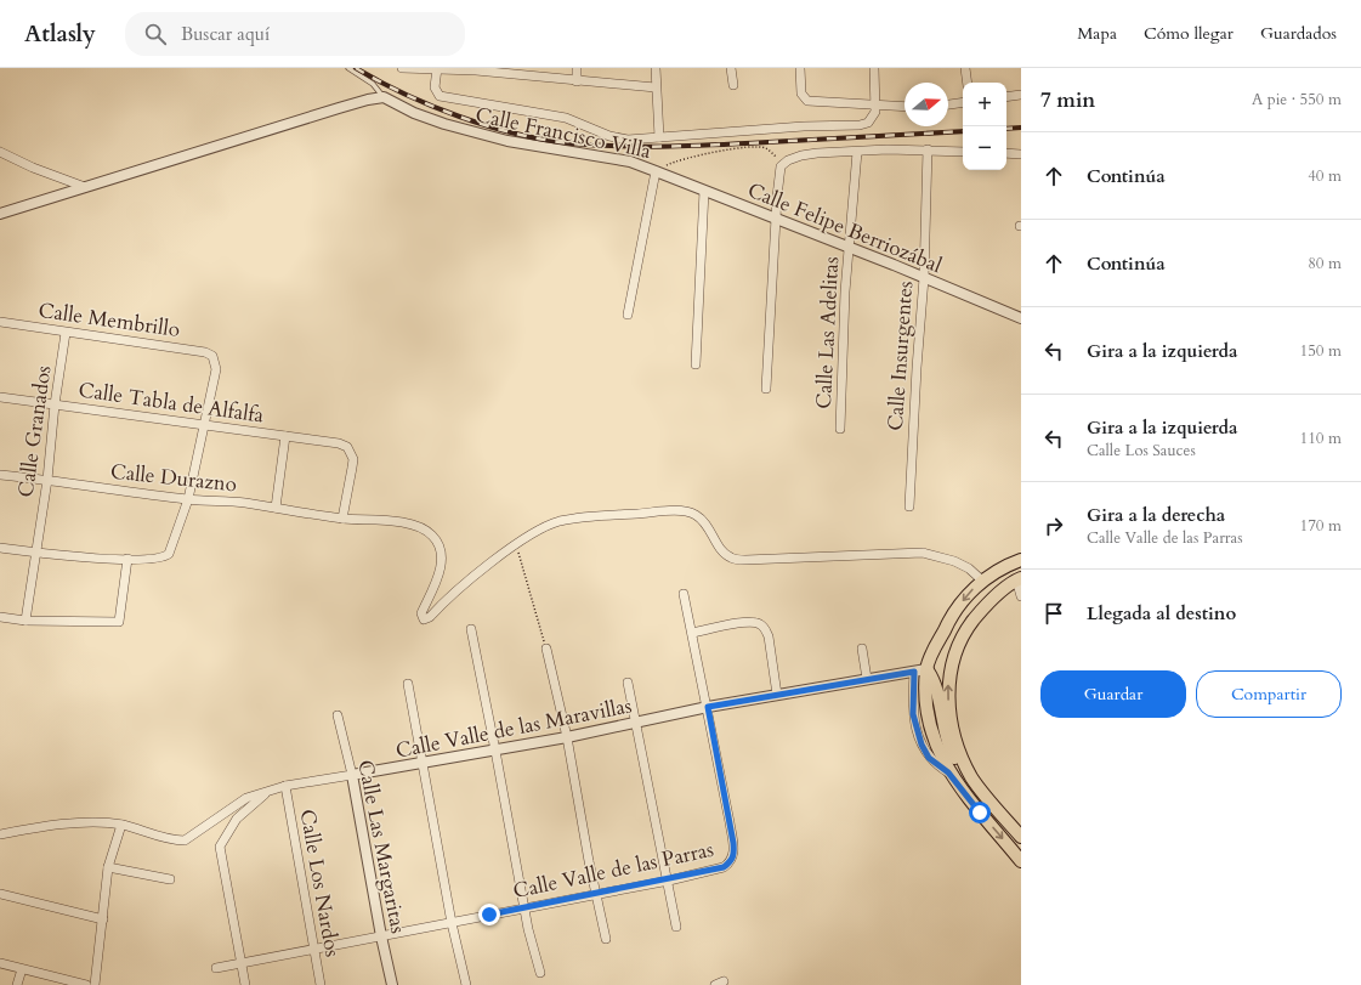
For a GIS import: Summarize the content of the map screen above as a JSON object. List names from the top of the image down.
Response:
{
  "streets": {
    "street": [
      "Calle Francisco Villa",
      "Calle Felipe Berriozábal",
      "Calle Membrillo",
      "Calle Las Adelitas",
      "Calle Insurgentes",
      "Calle Tabla de Alfalfa",
      "Calle Granados",
      "Calle Durazno",
      "Calle Valle de las Maravillas",
      "Calle Las Margaritas",
      "Calle Valle de las Parras",
      "Calle Los Nardos"
    ]
  },
  "crossings": [
    ["Calle Francisco Villa", "Calle Felipe Berriozábal"],
    ["Calle Felipe Berriozábal", "Calle Las Adelitas"],
    ["Calle Felipe Berriozábal", "Calle Insurgentes"],
    ["Calle Membrillo", "Calle Tabla de Alfalfa"],
    ["Calle Membrillo", "Calle Granados"],
    ["Calle Tabla de Alfalfa", "Calle Granados"],
    ["Calle Tabla de Alfalfa", "Calle Durazno"],
    ["Calle Granados", "Calle Durazno"],
    ["Calle Valle de las Maravillas", "Calle Las Margaritas"],
    ["Calle Valle de las Maravillas", "Calle Valle de las Parras"],
    ["Calle Valle de las Maravillas", "Calle Los Nardos"],
    ["Calle Las Margaritas", "Calle Valle de las Parras"],
    ["Calle Valle de las Parras", "Calle Los Nardos"]
  ],
  "north": "right",
  "page": {
    "header": "Atlasly",
    "search": "Buscar aquí",
    "nav": ["Mapa", "Cómo llegar", "Guardados"],
    "heading": ["7 min", "A pie · 550 m"],
    "map_buttons": ["+", "−"],
    "list": [
      ["Continúa", "40 m"],
      ["Continúa", "80 m"],
      ["Gira a la izquierda", "150 m"],
      ["Gira a la izquierda", "Calle Los Sauces", "110 m"],
      ["Gira a la derecha", "Calle Valle de las Parras", "170 m"],
      "Llegada al destino"
    ],
    "buttons": ["Guardar", "Compartir"]
  }
}
